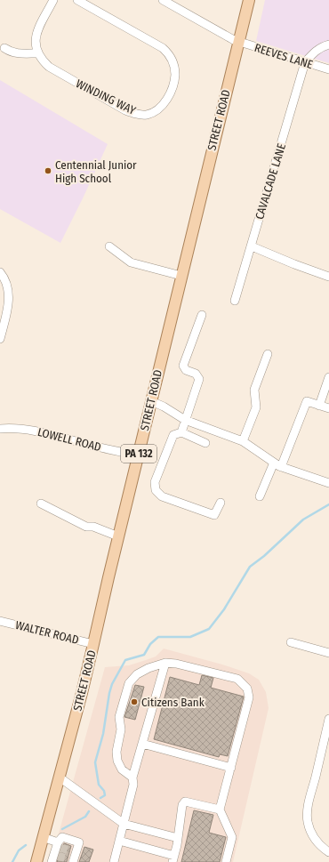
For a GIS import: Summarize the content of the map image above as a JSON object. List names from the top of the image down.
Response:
{
  "streets": {
    "main road": ["STREET ROAD", "PA 132"],
    "street": [
      "REEVES LANE",
      "WINDING WAY",
      "CAVALCADE LANE",
      "LOWELL ROAD",
      "WALTER ROAD"
    ]
  },
  "crossings": [
    ["REEVES LANE", "STREET ROAD"],
    ["REEVES LANE", "CAVALCADE LANE"],
    ["STREET ROAD", "LOWELL ROAD"],
    ["STREET ROAD", "WALTER ROAD"]
  ],
  "places": ["Centennial Junior High School", "Citizens Bank"]
}
